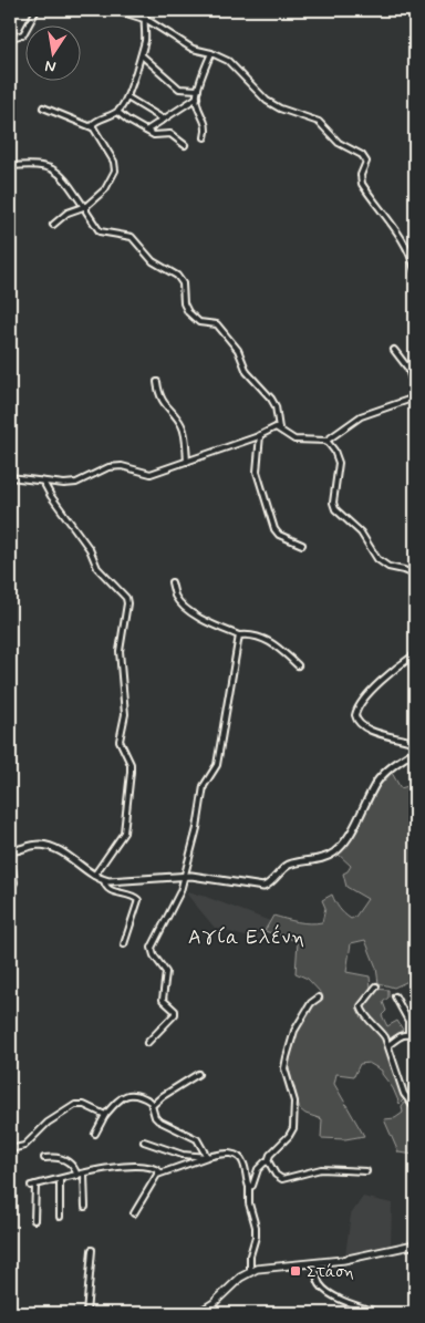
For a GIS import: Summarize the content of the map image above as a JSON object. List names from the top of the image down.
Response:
{
  "districts": ["Αγία Ελένη"],
  "places": {
    "transit": ["Στάση"]
  },
  "north": "bottom"
}
